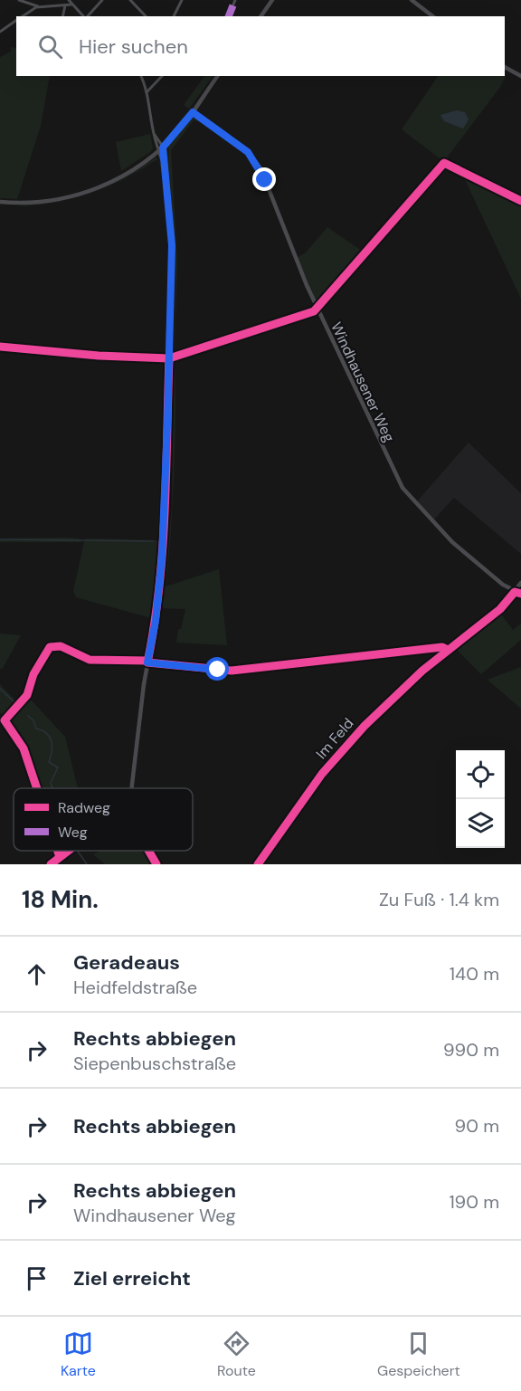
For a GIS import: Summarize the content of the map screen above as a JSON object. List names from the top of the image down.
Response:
{
  "streets": {
    "street": ["Windhausener Weg", "Im Feld"]
  },
  "crossings": [
    ["Windhausener Weg", "Im Feld"]
  ],
  "legend": ["Radweg", "Weg"],
  "page": {
    "search": "Hier suchen",
    "heading": ["18 Min.", "Zu Fuß · 1.4 km"],
    "list": [
      ["Geradeaus", "Heidfeldstraße", "140 m"],
      ["Rechts abbiegen", "Siepenbuschstraße", "990 m"],
      ["Rechts abbiegen", "90 m"],
      ["Rechts abbiegen", "Windhausener Weg", "190 m"],
      "Ziel erreicht"
    ],
    "nav": ["Karte", "Route", "Gespeichert"]
  }
}
